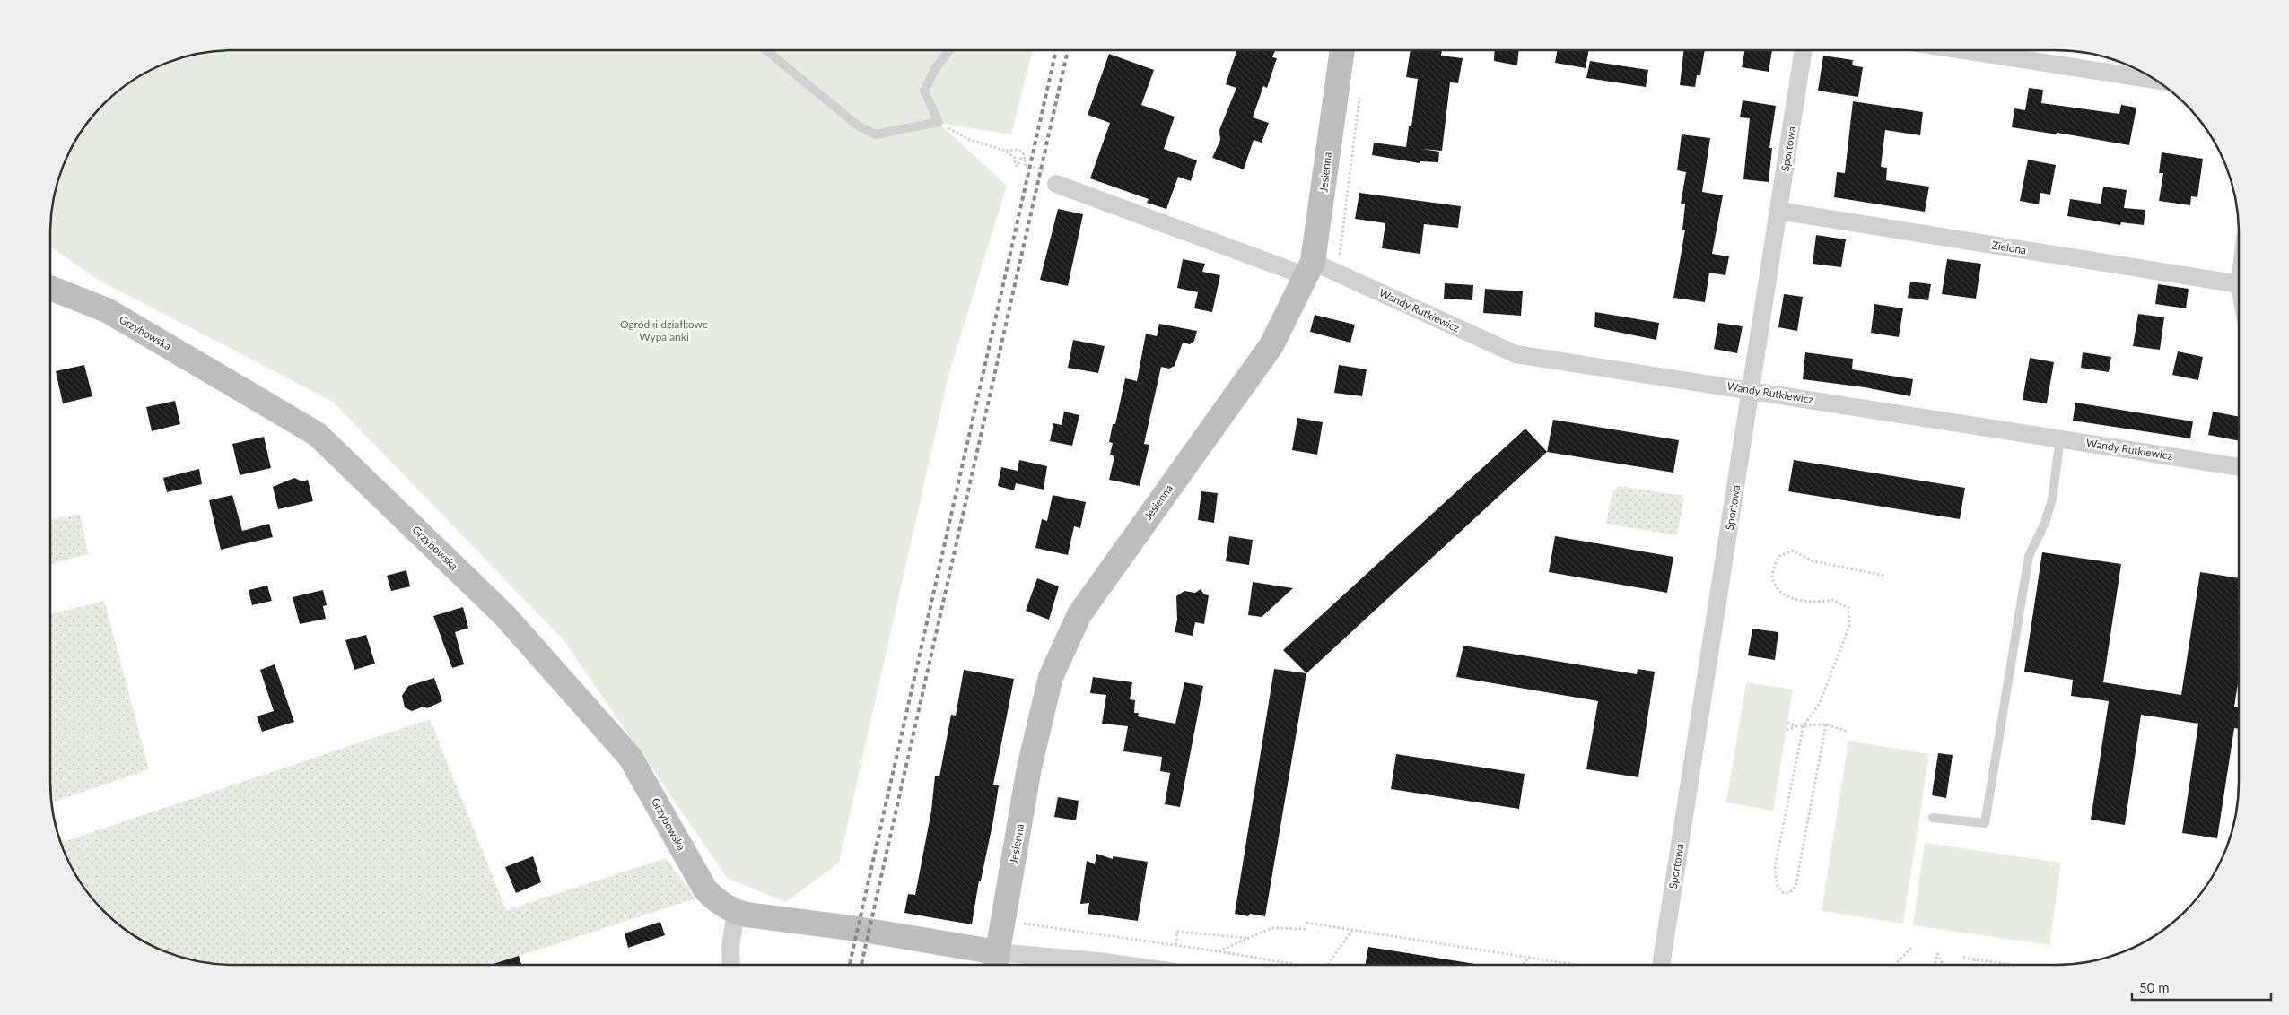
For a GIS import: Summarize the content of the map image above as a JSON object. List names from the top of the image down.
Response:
{
  "streets": {
    "street": [
      "Sportowa",
      "Jesienna",
      "Zielona",
      "Wandy Rutkiewicz",
      "Grzybowska"
    ]
  },
  "crossings": [
    ["Sportowa", "Zielona"],
    ["Sportowa", "Wandy Rutkiewicz"],
    ["Jesienna", "Wandy Rutkiewicz"],
    ["Jesienna", "Grzybowska"]
  ],
  "parks": ["Ogródki działkowe Wypalanki"],
  "scale_bar": "50 m"
}
